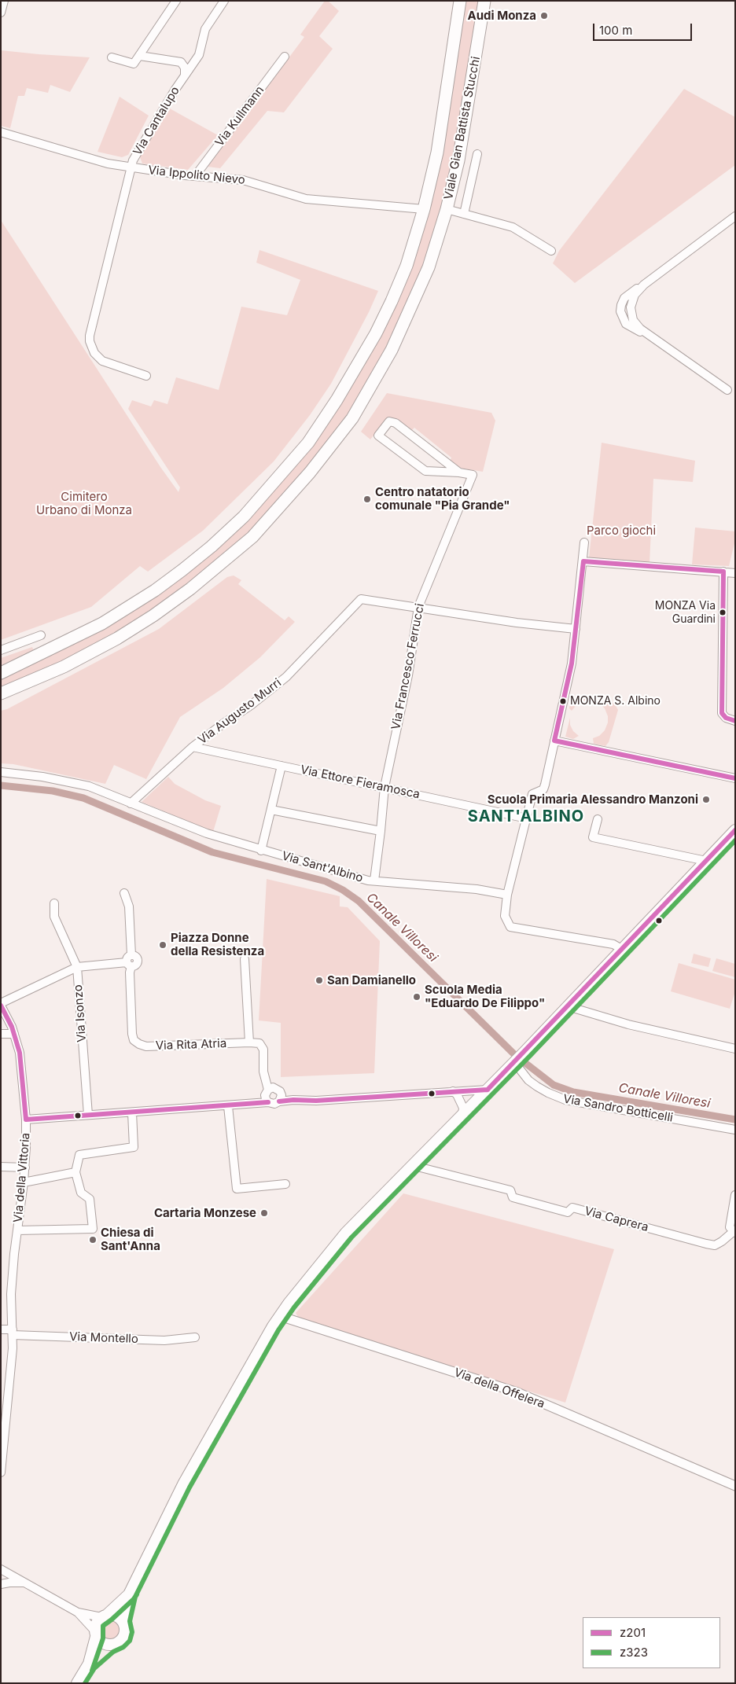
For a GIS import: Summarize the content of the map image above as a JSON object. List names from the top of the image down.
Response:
{
  "streets": {
    "main road": ["Viale Gian Battista Stucchi"],
    "street": [
      "Via Kullmann",
      "Via Cantalupo",
      "Via Ippolito Nievo",
      "Via Francesco Ferrucci",
      "Via Augusto Murri",
      "Via Ettore Fieramosca",
      "Via Sant'Albino",
      "Via Isonzo",
      "Via Rita Atria",
      "Via Sandro Botticelli",
      "Via della Vittoria",
      "Via Caprera",
      "Via Montello",
      "Via della Offelera"
    ]
  },
  "crossings": [
    ["Via Kullmann", "Via Ippolito Nievo"],
    ["Via Cantalupo", "Via Ippolito Nievo"],
    ["Viale Gian Battista Stucchi", "Via Ippolito Nievo"],
    ["Via Francesco Ferrucci", "Via Augusto Murri"],
    ["Via Francesco Ferrucci", "Via Ettore Fieramosca"],
    ["Via Francesco Ferrucci", "Via Sant'Albino"],
    ["Via Augusto Murri", "Via Ettore Fieramosca"],
    ["Via Augusto Murri", "Via Sant'Albino"],
    ["Via della Vittoria", "Via Montello"]
  ],
  "districts": ["SANT'ALBINO"],
  "water": ["Canale Villoresi"],
  "parks": ["Cimitero Urbano di Monza", "Parco giochi"],
  "places": [
    "Audi Monza",
    "Centro natatorio comunale \"Pia Grande\"",
    "MONZA Via Guardini",
    "MONZA S. Albino",
    "Scuola Primaria Alessandro Manzoni",
    "Piazza Donne della Resistenza",
    "San Damianello",
    "Scuola Media \"Eduardo De Filippo\"",
    "Cartaria Monzese",
    "Chiesa di Sant'Anna"
  ],
  "lines": ["transit line z201", "transit line z323"],
  "legend": ["z201", "z323"],
  "scale_bar": "100 m"
}
